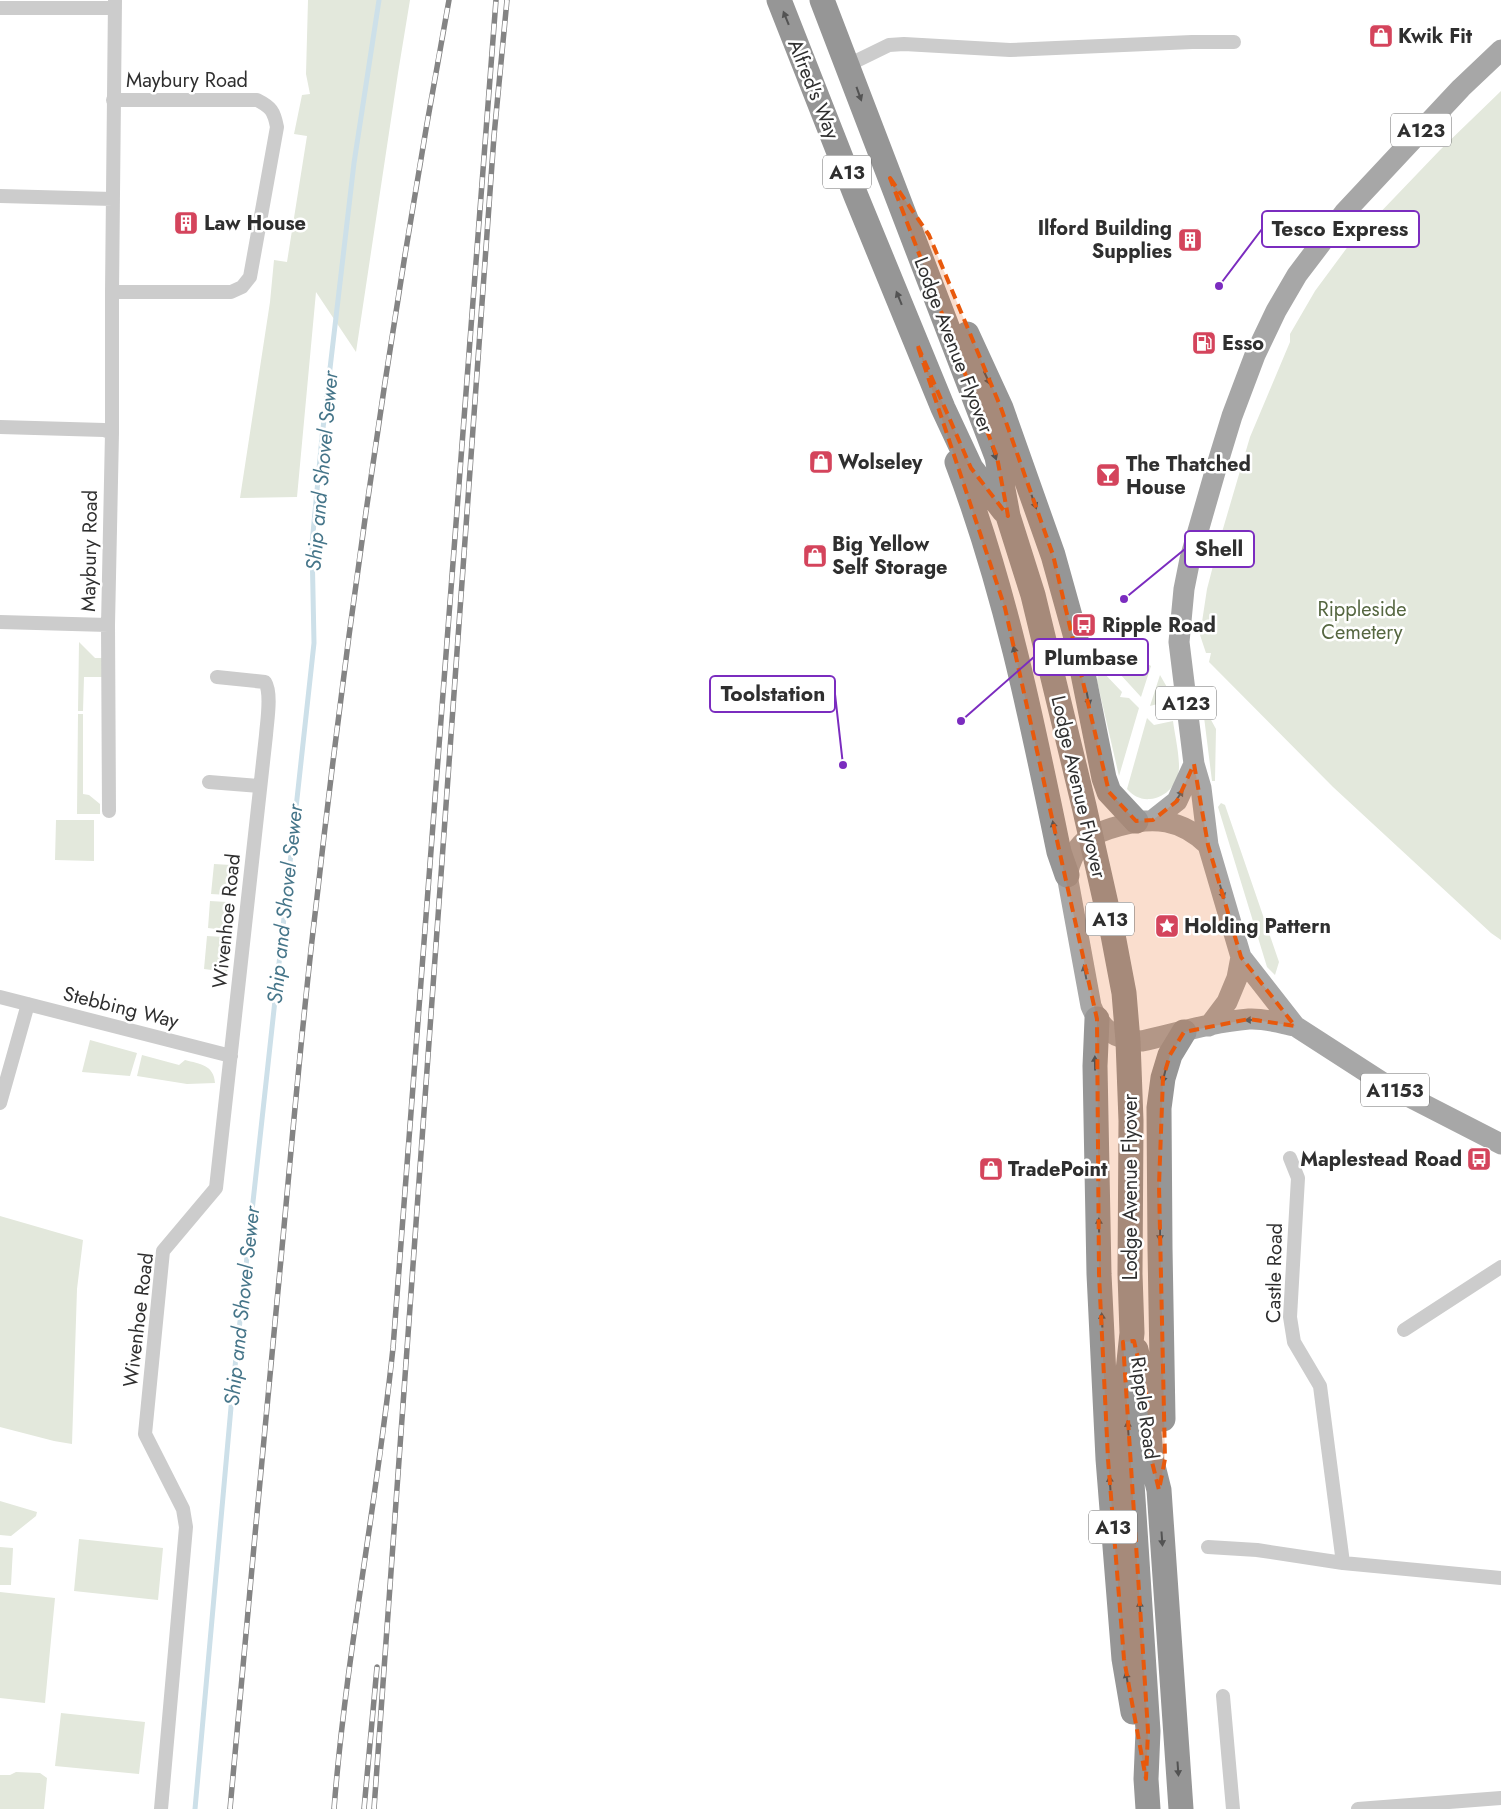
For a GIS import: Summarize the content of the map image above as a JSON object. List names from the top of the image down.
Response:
{
  "streets": {
    "highway": [
      "Alfred's Way",
      "A13",
      "Lodge Avenue Flyover",
      "Ripple Road"
    ],
    "main road": ["A123", "A1153"],
    "street": [
      "Maybury Road",
      "Wivenhoe Road",
      "Stebbing Way",
      "Castle Road"
    ]
  },
  "crossings": [
    ["Alfred's Way", "A13"],
    ["Alfred's Way", "Lodge Avenue Flyover"],
    ["A123", "A1153"],
    ["A13", "Lodge Avenue Flyover"],
    ["A13", "Ripple Road"],
    ["Lodge Avenue Flyover", "Ripple Road"],
    ["Wivenhoe Road", "Stebbing Way"]
  ],
  "water": ["Ship and Shovel Sewer"],
  "parks": ["Rippleside Cemetery"],
  "places": {
    "shop": [
      "Kwik Fit",
      "Wolseley",
      "Big Yellow Self Storage",
      "TradePoint"
    ],
    "building": ["Law House", "Ilford Building Supplies"],
    "other": [
      "Tesco Express",
      "Shell",
      "Plumbase",
      "Toolstation"
    ],
    "fuel station": ["Esso"],
    "bar": ["The Thatched House"],
    "bus stop": ["Ripple Road", "Maplestead Road"],
    "place": ["Holding Pattern"]
  }
}
